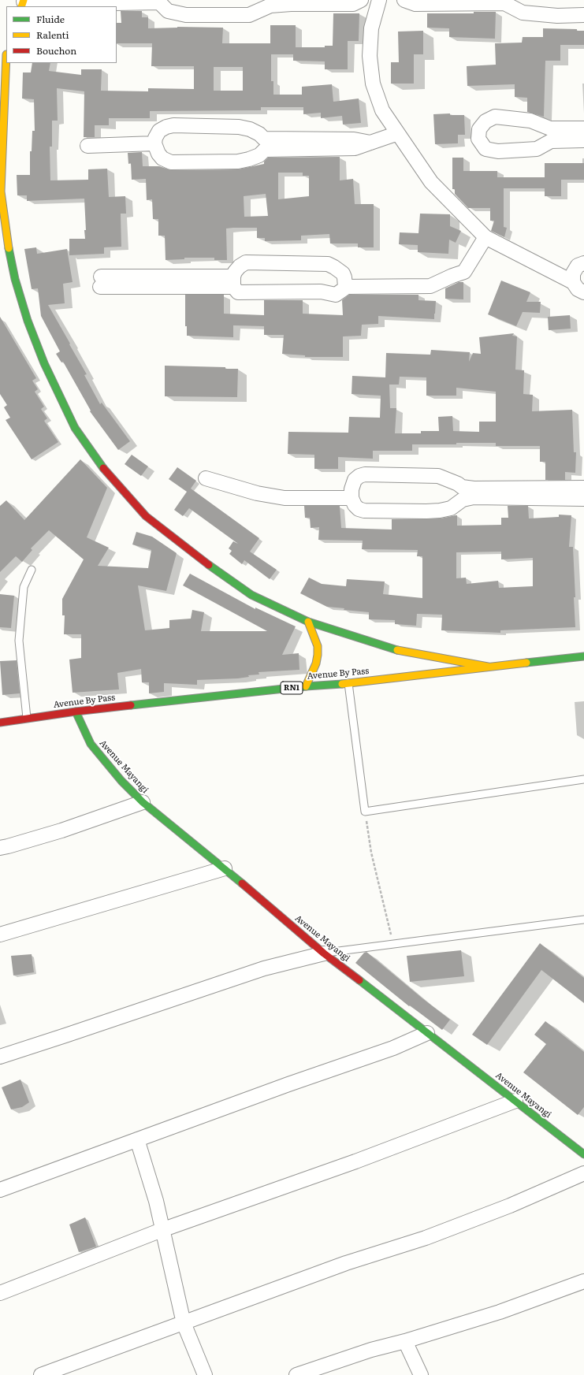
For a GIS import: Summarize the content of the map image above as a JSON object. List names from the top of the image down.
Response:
{
  "streets": {
    "main road": ["Avenue By Pass", "RN1", "Avenue Mayangi"]
  },
  "crossings": [
    ["Avenue By Pass", "Avenue Mayangi"]
  ],
  "legend": ["Fluide", "Ralenti", "Bouchon"]
}
